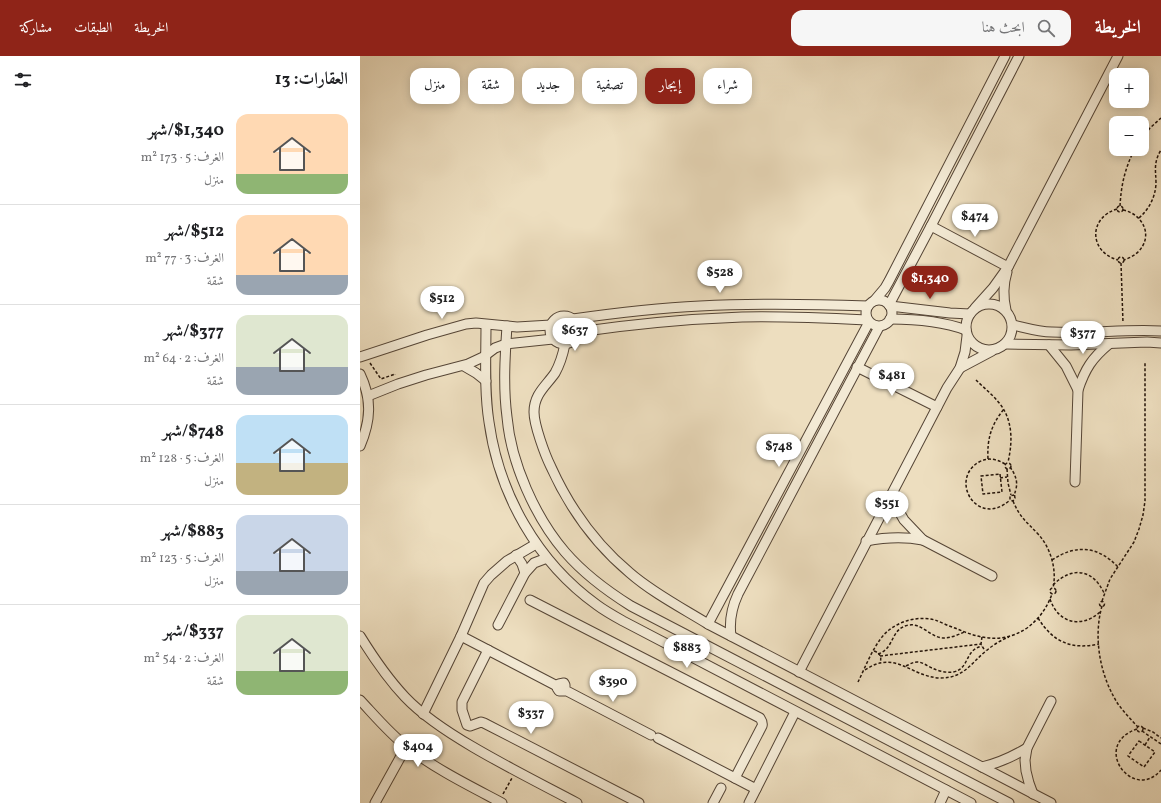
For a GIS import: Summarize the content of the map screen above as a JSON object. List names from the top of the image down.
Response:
{
  "page": {
    "header": "الخريطة",
    "search": "ابحث هنا",
    "nav": ["الخريطة", "الطبقات", "مشاركة"],
    "heading": "العقارات: 13",
    "map_buttons": ["+", "−"],
    "chip": [
      "شراء",
      "إيجار",
      "تصفية",
      "جديد",
      "شقة",
      "منزل"
    ],
    "list": [
      {
        "name": "$1,340/شهر",
        "note": "الغرف: 5 · 173 m² · منزل"
      },
      {
        "name": "$512/شهر",
        "note": "الغرف: 3 · 77 m² · شقة"
      },
      {
        "name": "$377/شهر",
        "note": "الغرف: 2 · 64 m² · شقة"
      },
      {
        "name": "$748/شهر",
        "note": "الغرف: 5 · 128 m² · منزل"
      },
      {
        "name": "$883/شهر",
        "note": "الغرف: 5 · 123 m² · منزل"
      },
      {
        "name": "$337/شهر",
        "note": "الغرف: 2 · 54 m² · شقة"
      }
    ],
    "price": [
      "$474",
      "$528",
      "$1,340",
      "$512",
      "$637",
      "$377",
      "$481",
      "$748",
      "$551",
      "$883",
      "$390",
      "$337",
      "$404"
    ]
  }
}
